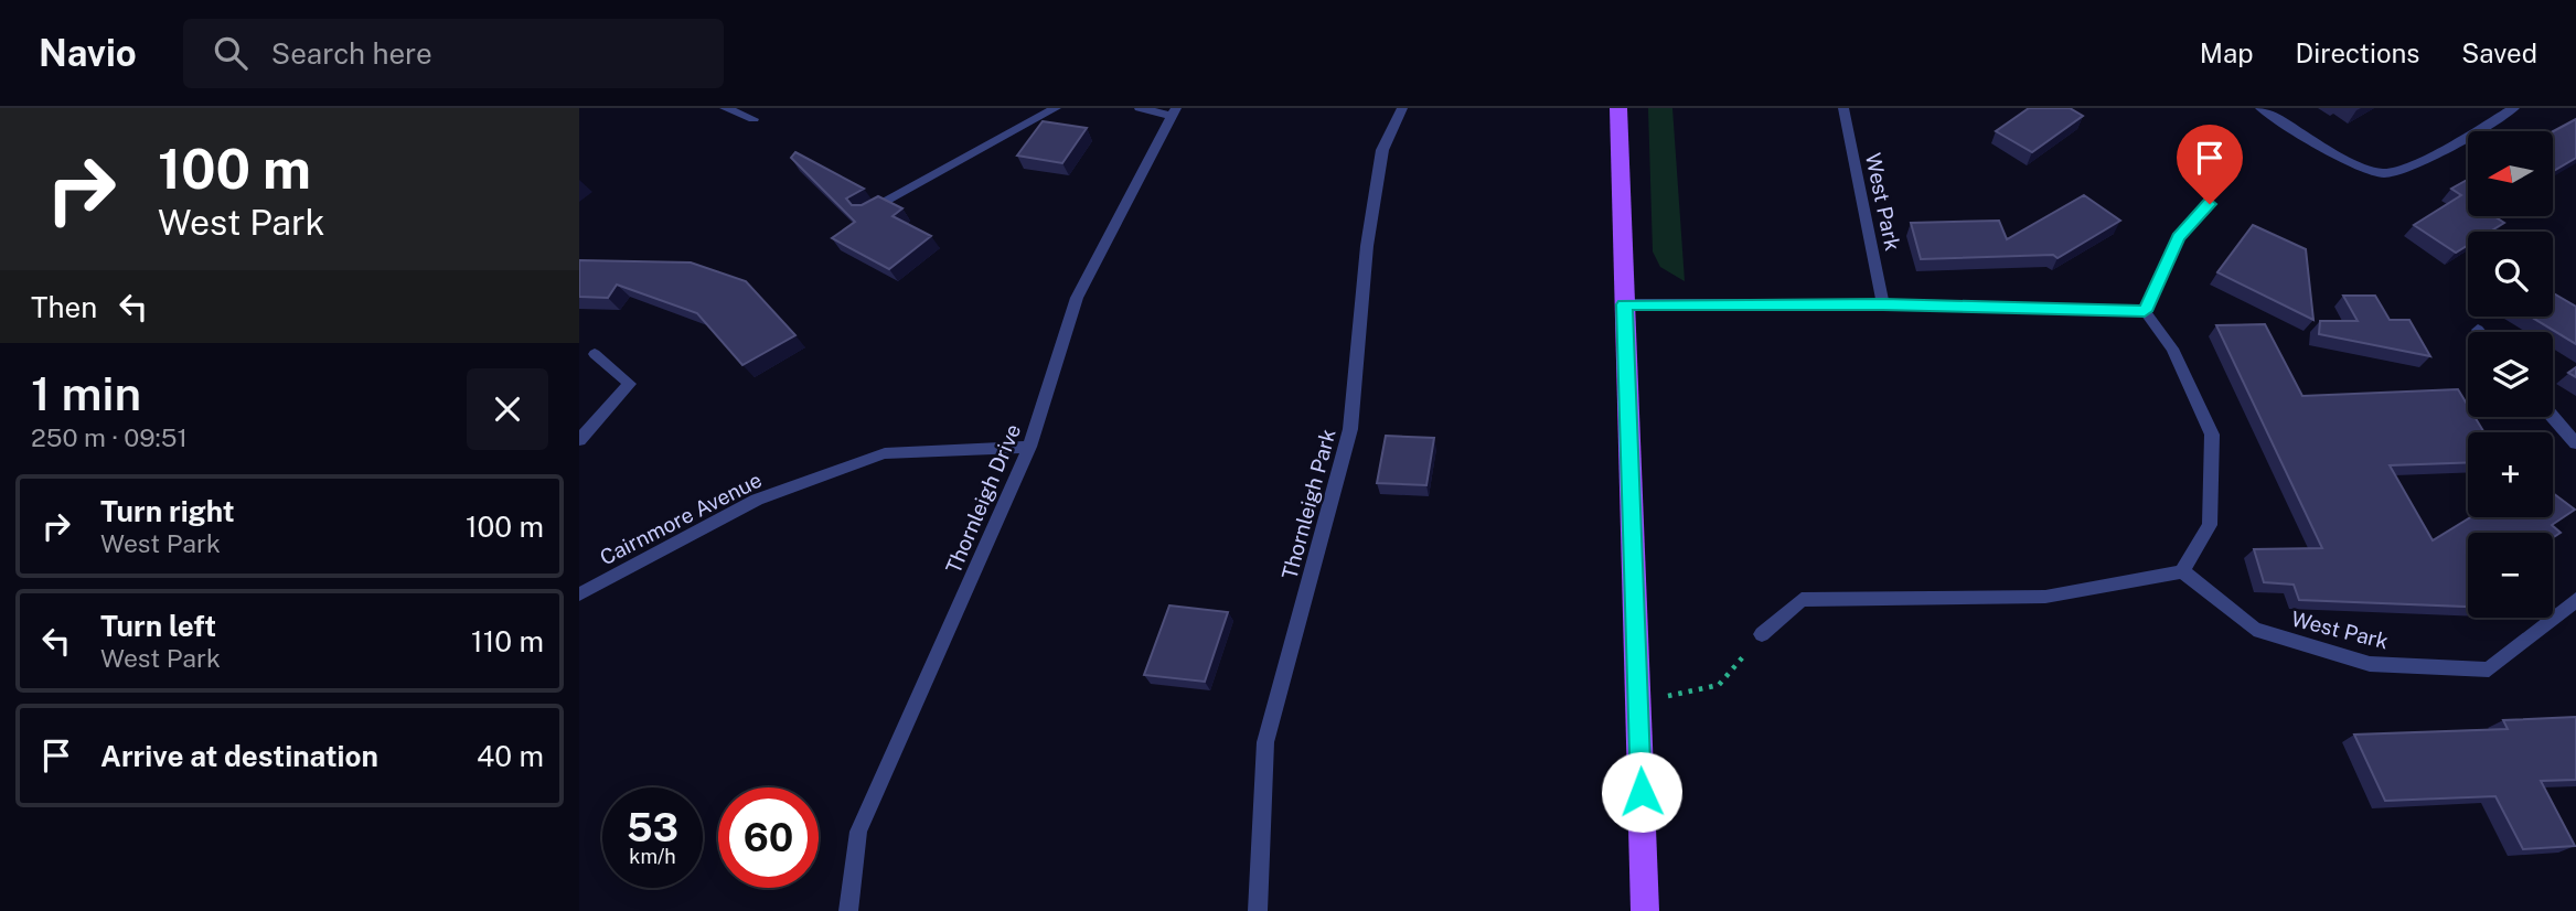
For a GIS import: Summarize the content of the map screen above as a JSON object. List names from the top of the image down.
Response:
{
  "streets": {
    "street": [
      "West Park",
      "Thornleigh Drive",
      "Thornleigh Park",
      "Cairnmore Avenue"
    ]
  },
  "crossings": [
    ["Thornleigh Drive", "Cairnmore Avenue"]
  ],
  "north": "left",
  "page": {
    "header": "Navio",
    "search": "Search here",
    "nav": ["Map", "Directions", "Saved"],
    "turn": ["100 m", "West Park"],
    "map_buttons": ["+", "−"],
    "then": "Then",
    "heading": ["1 min", "250 m · 09:51"],
    "list": [
      {
        "name": "Turn right",
        "note": "West Park",
        "value": "100 m"
      },
      {
        "name": "Turn left",
        "note": "West Park",
        "value": "110 m"
      },
      {
        "name": "Arrive at destination",
        "value": "40 m"
      }
    ],
    "speed": "53 km/h",
    "limit": "60"
  }
}
